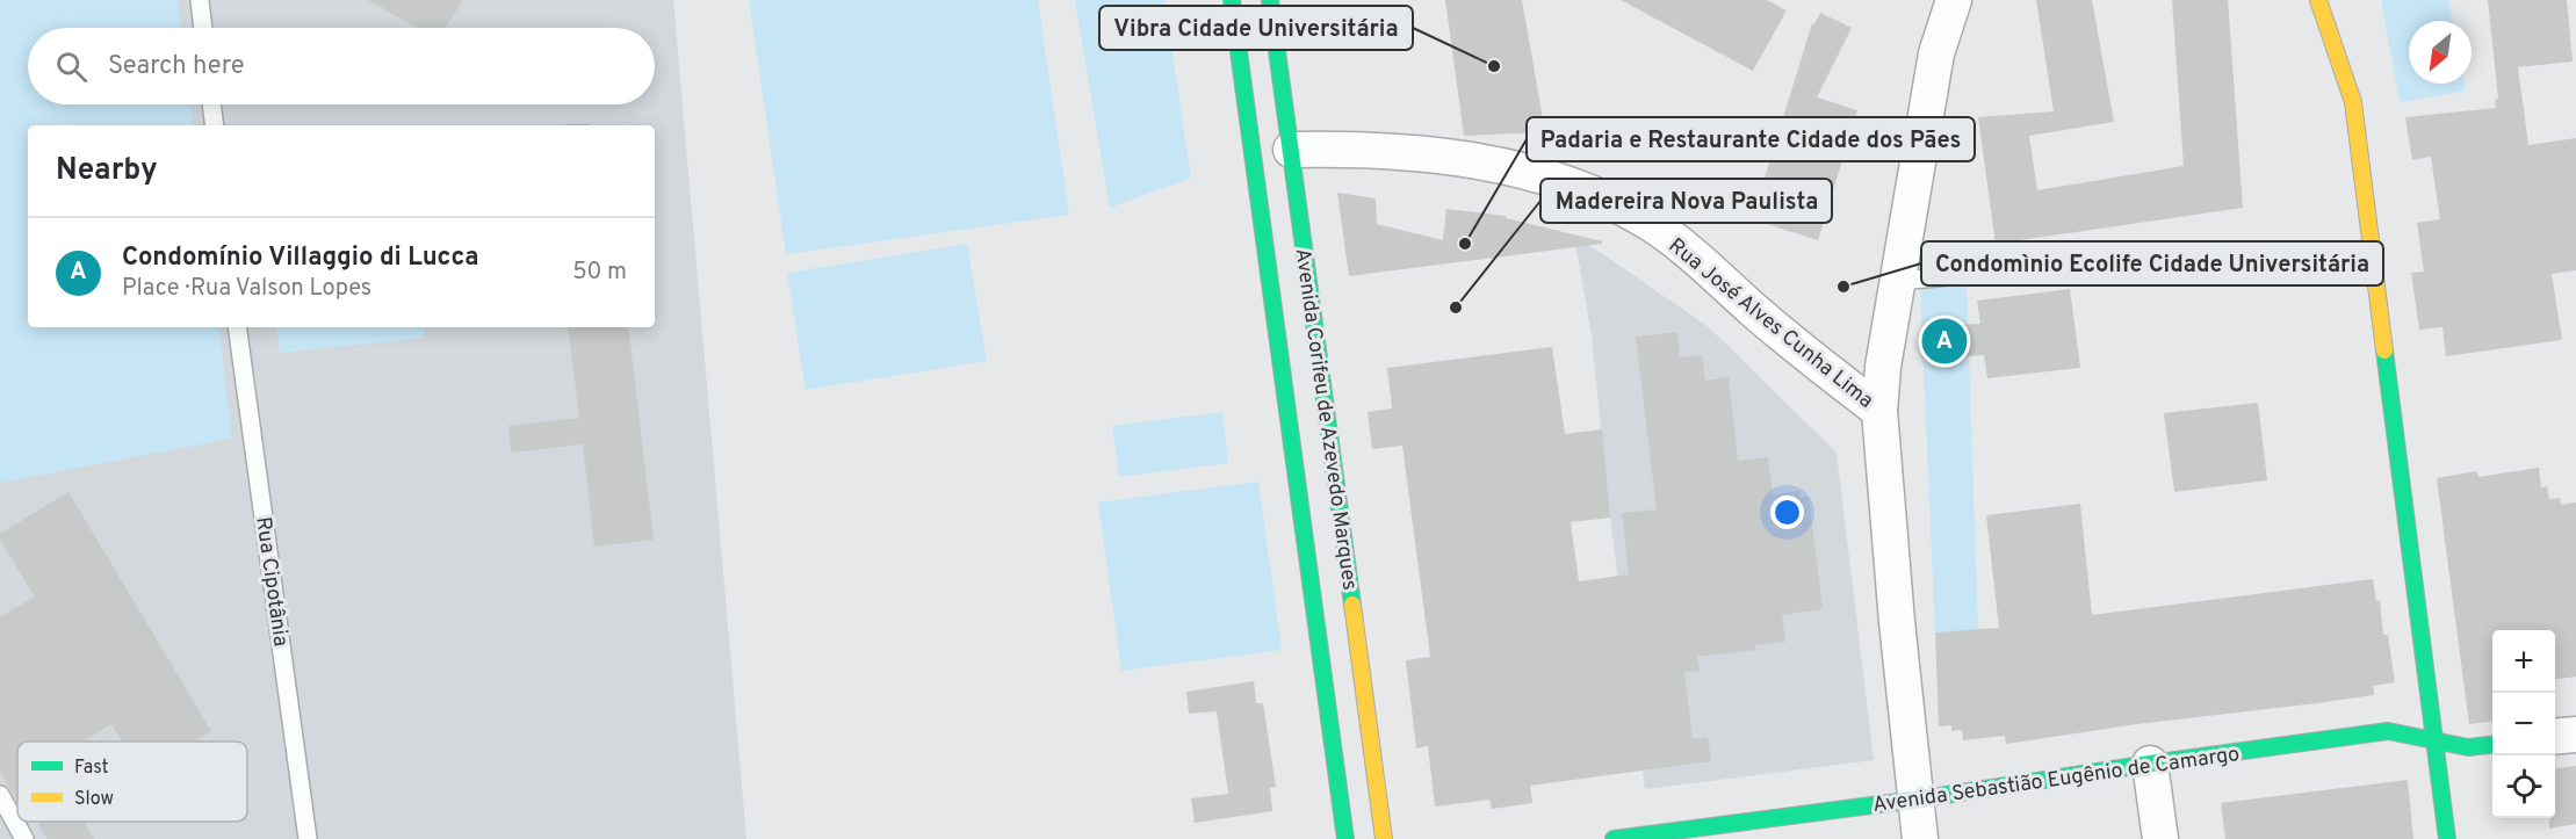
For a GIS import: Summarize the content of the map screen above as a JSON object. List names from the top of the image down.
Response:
{
  "streets": {
    "street": ["Rua José Alves Cunha Lima", "Avenida Corifeu de Azevedo Marques", "Avenida Sebastião Eugênio de Camargo"],
    "lane": ["Rua Cipotânia"]
  },
  "crossings": [
    ["Rua José Alves Cunha Lima", "Avenida Corifeu de Azevedo Marques"],
    ["Rua José Alves Cunha Lima", "Avenida Sebastião Eugênio de Camargo"]
  ],
  "places": [
    "Vibra Cidade Universitária",
    "Padaria e Restaurante Cidade dos Pães",
    "Condomìnio Ecolife Cidade Universitária",
    "Madereira Nova Paulista"
  ],
  "legend": ["Fast", "Slow"],
  "north": "bottom left",
  "page": {
    "search": "Search here",
    "heading": "Nearby",
    "list": [
      {
        "mark": "A",
        "name": "Condomínio Villaggio di Lucca",
        "note": "Place · Rua Valson Lopes",
        "value": "50 m"
      }
    ],
    "pins": "A",
    "map_buttons": ["+", "−"]
  }
}
